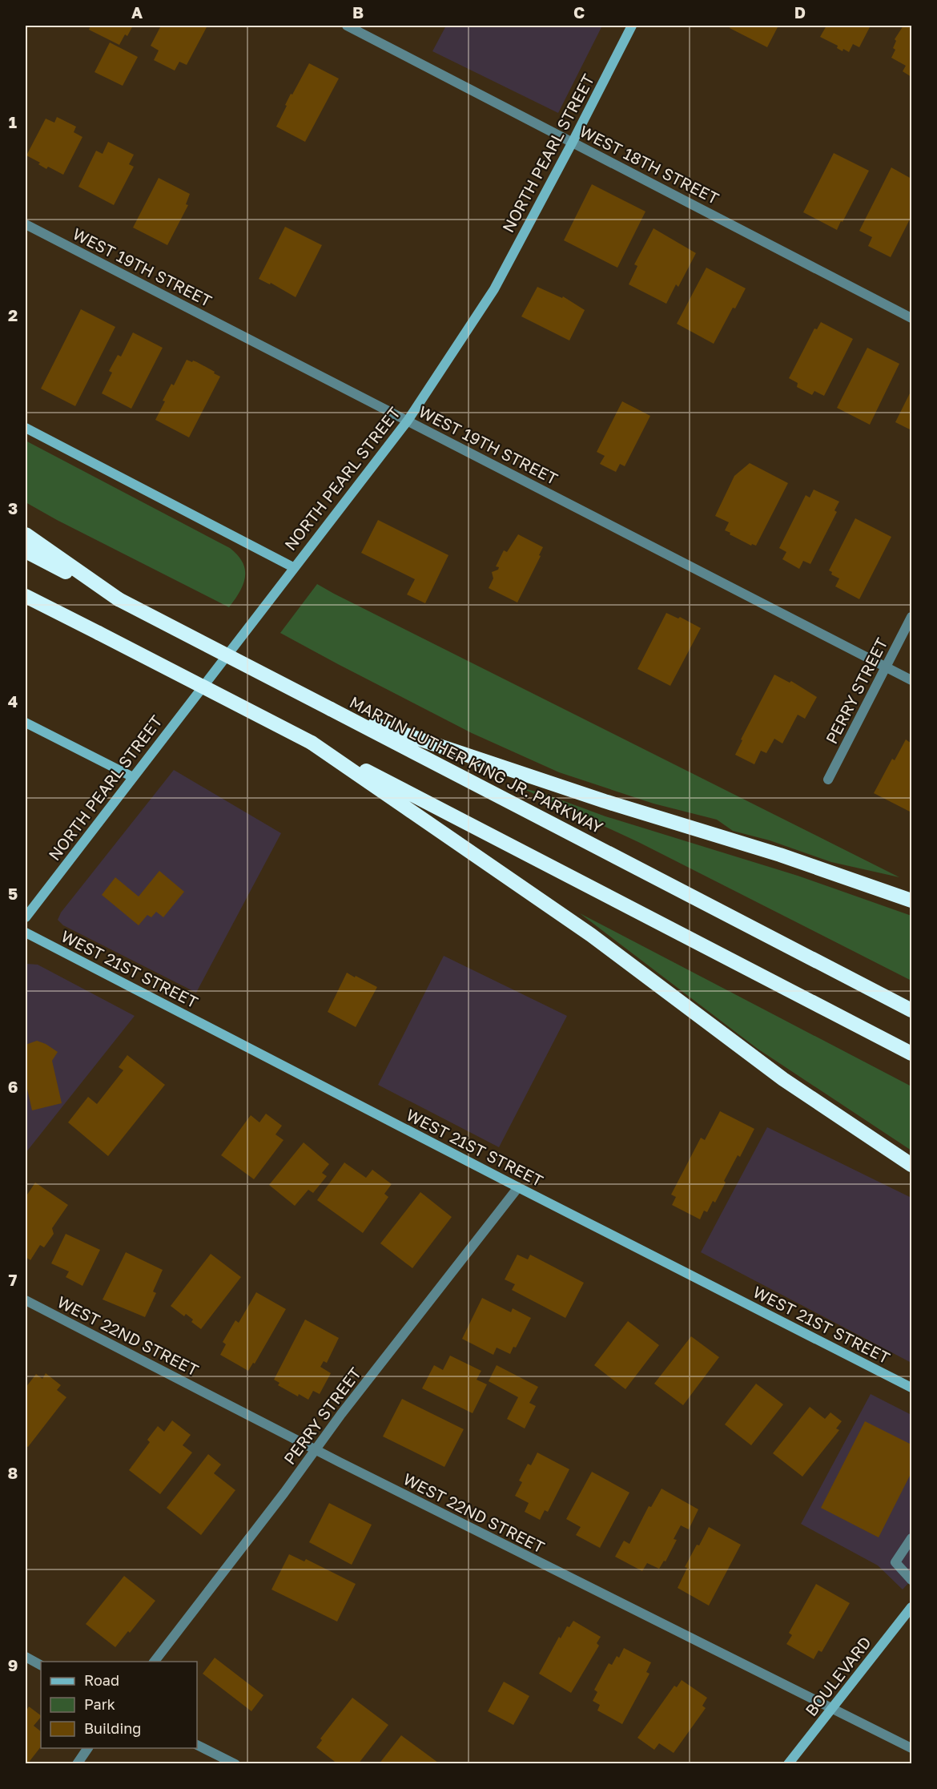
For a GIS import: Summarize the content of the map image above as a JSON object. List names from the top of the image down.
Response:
{
  "streets": {
    "highway": ["MARTIN LUTHER KING JR. PARKWAY"],
    "street": [
      "NORTH PEARL STREET",
      "WEST 18TH STREET",
      "WEST 19TH STREET",
      "PERRY STREET",
      "WEST 21ST STREET",
      "WEST 22ND STREET",
      "BOULEVARD"
    ]
  },
  "crossings": [
    ["NORTH PEARL STREET", "WEST 18TH STREET"],
    ["NORTH PEARL STREET", "WEST 19TH STREET"],
    ["WEST 19TH STREET", "PERRY STREET"],
    ["PERRY STREET", "WEST 21ST STREET"],
    ["PERRY STREET", "WEST 22ND STREET"],
    ["WEST 22ND STREET", "BOULEVARD"]
  ],
  "legend": ["Road", "Park", "Building"],
  "grid": {
    "columns": [
      "A",
      "B",
      "C",
      "D"
    ],
    "rows": [
      "1",
      "2",
      "3",
      "4",
      "5",
      "6",
      "7",
      "8",
      "9"
    ]
  }
}
